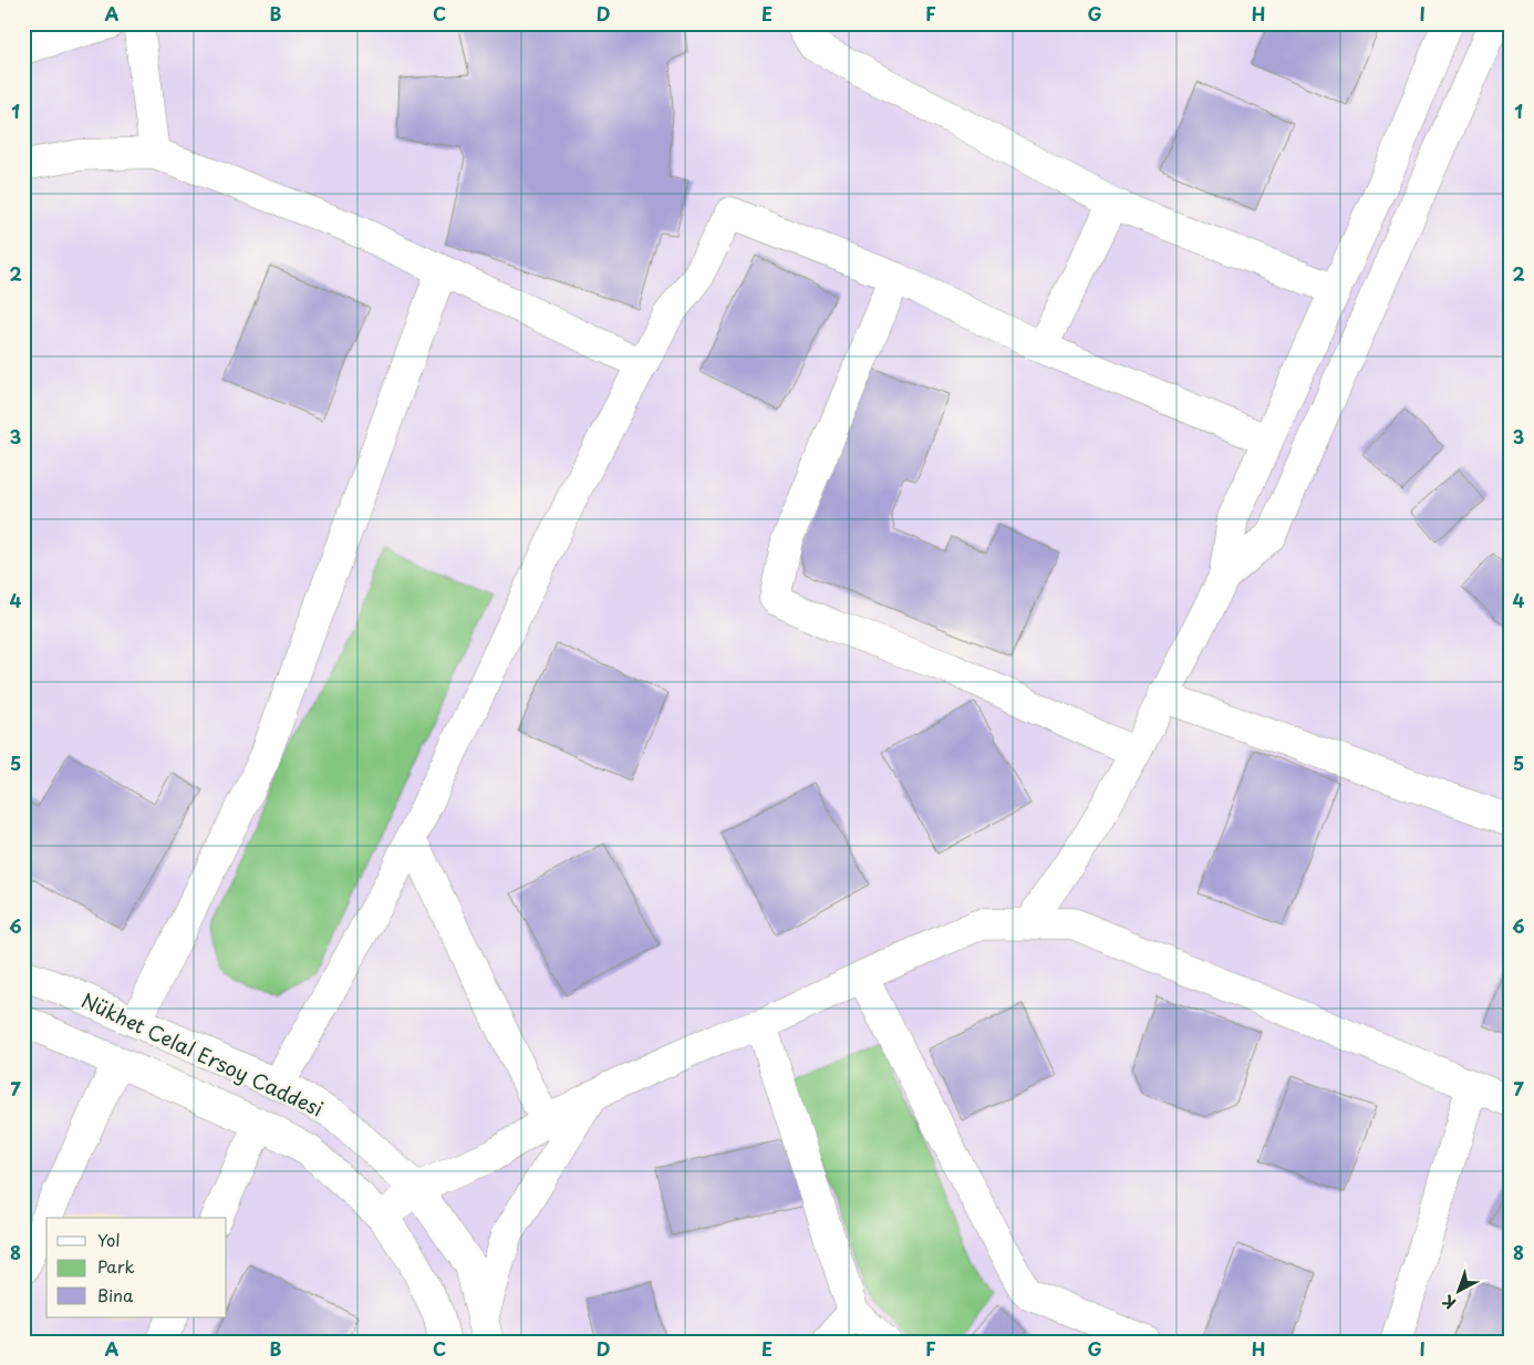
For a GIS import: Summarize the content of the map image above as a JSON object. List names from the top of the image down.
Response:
{
  "streets": {
    "street": ["Nükhet Celal Ersoy Caddesi"]
  },
  "legend": ["Yol", "Park", "Bina"],
  "north": "bottom left",
  "grid": {
    "columns": [
      "A",
      "B",
      "C",
      "D",
      "E",
      "F",
      "G",
      "H",
      "I"
    ],
    "rows": [
      "1",
      "2",
      "3",
      "4",
      "5",
      "6",
      "7",
      "8"
    ]
  }
}
